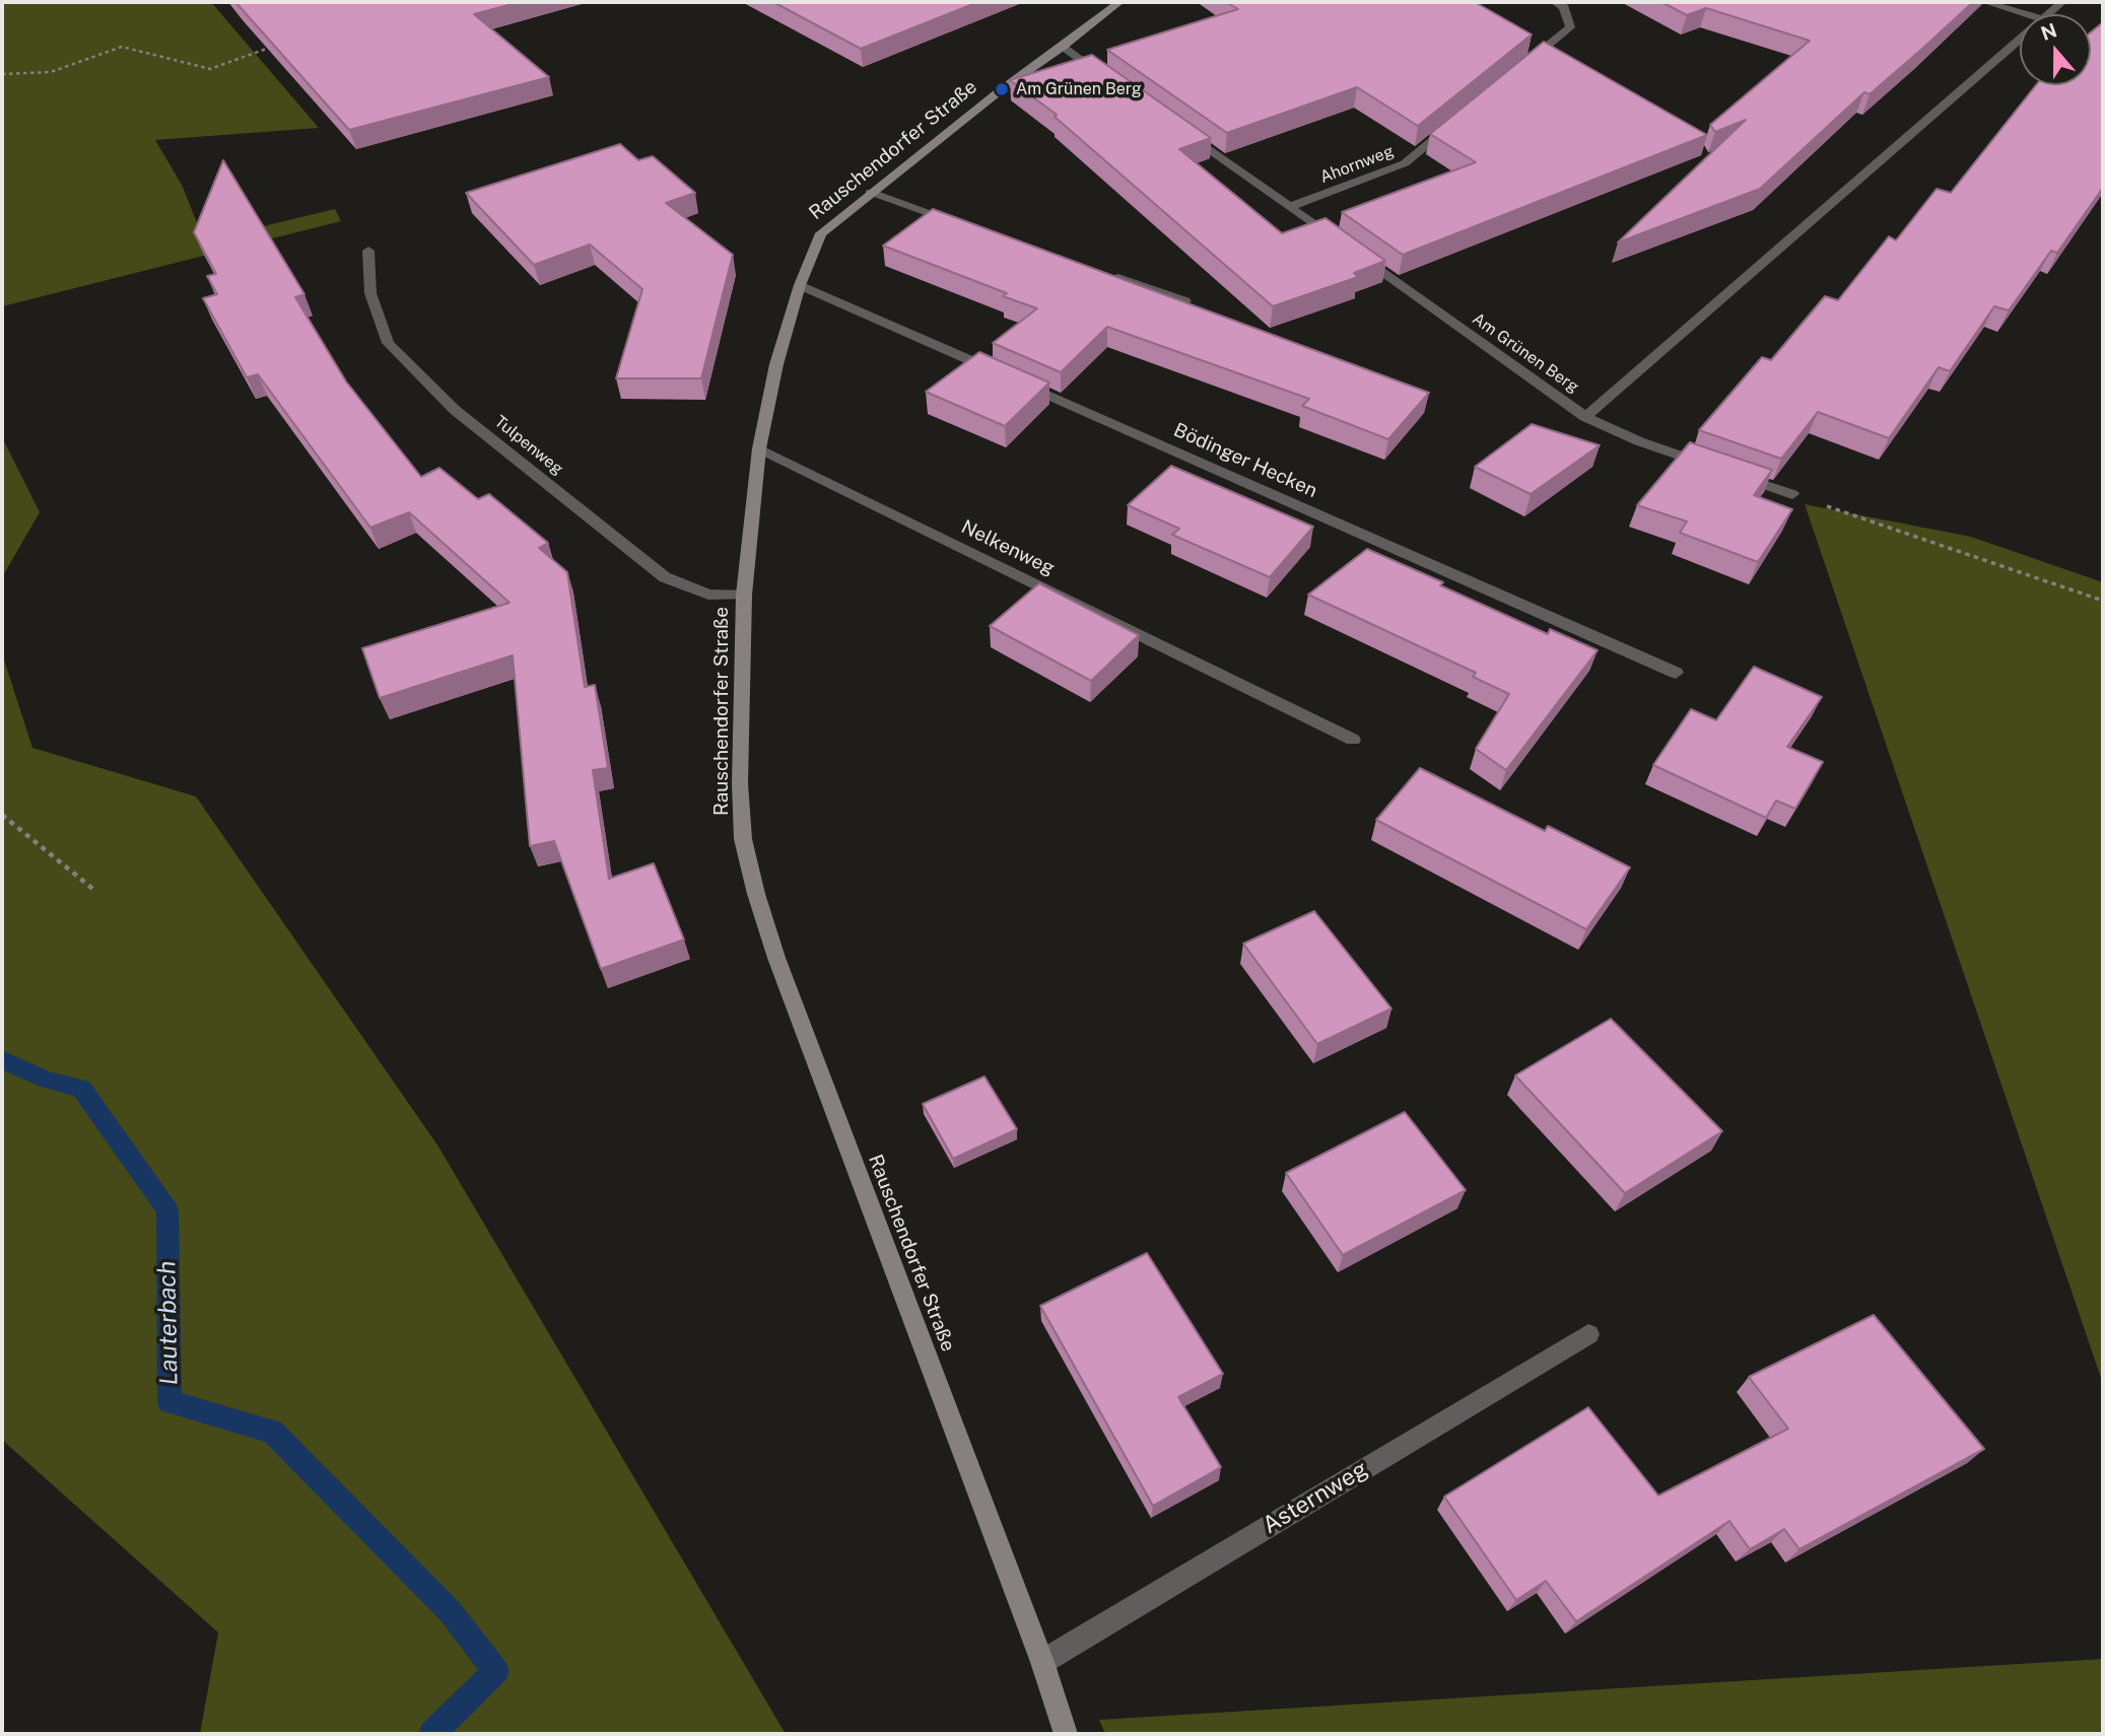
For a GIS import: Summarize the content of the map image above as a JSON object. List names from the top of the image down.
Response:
{
  "streets": {
    "street": [
      "Rauschendorfer Straße",
      "Ahornweg",
      "Am Grünen Berg",
      "Tulpenweg",
      "Bödinger Hecken",
      "Nelkenweg",
      "Asternweg"
    ]
  },
  "crossings": [
    ["Rauschendorfer Straße", "Tulpenweg"],
    ["Rauschendorfer Straße", "Bödinger Hecken"],
    ["Rauschendorfer Straße", "Nelkenweg"],
    ["Rauschendorfer Straße", "Asternweg"]
  ],
  "water": ["Lauterbach"],
  "places": ["Am Grünen Berg"],
  "north": "top"
}
